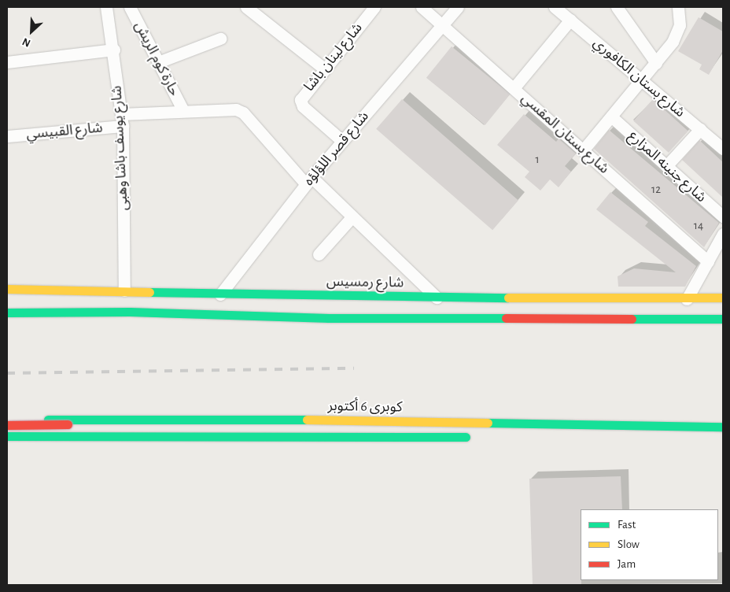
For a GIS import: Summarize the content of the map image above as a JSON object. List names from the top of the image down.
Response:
{
  "streets": {
    "main road": ["شارع رمسيس", "كوبرى 6 أكتوبر"],
    "street": [
      "شارع لينان باشا",
      "حارة كوم الريش",
      "شارع بستان الكافوري",
      "شارع القبيسي",
      "شارع بستان المقسي",
      "شارع يوسف باشا وهبى",
      "شارع قصر اللؤلؤه",
      "شارع جنينه المزارع"
    ]
  },
  "crossings": [
    ["شارع لينان باشا", "شارع قصر اللؤلؤه"],
    ["شارع القبيسي", "شارع يوسف باشا وهبى"],
    ["شارع بستان المقسي", "شارع قصر اللؤلؤه"],
    ["شارع يوسف باشا وهبى", "شارع رمسيس"],
    ["شارع قصر اللؤلؤه", "شارع رمسيس"]
  ],
  "house_numbers": ["1", "12", "14"],
  "legend": ["Fast", "Slow", "Jam"],
  "north": "bottom left"
}
